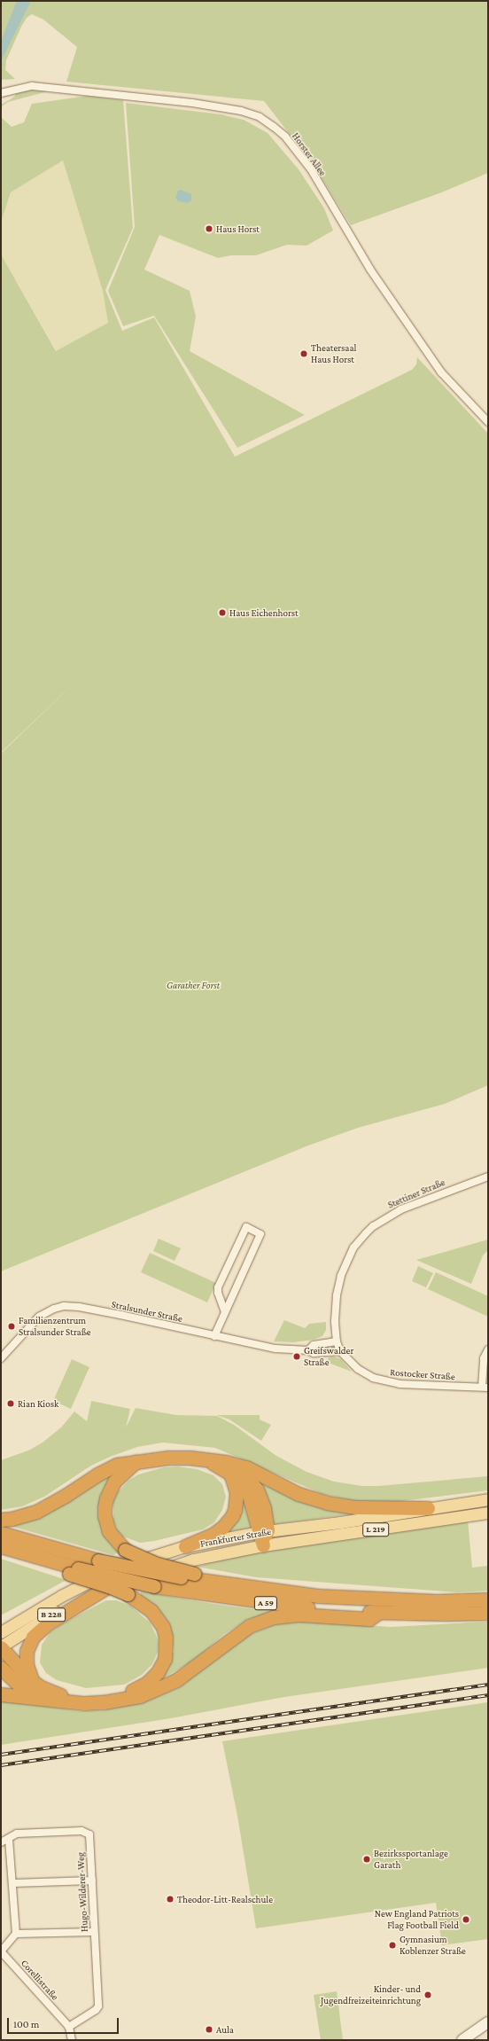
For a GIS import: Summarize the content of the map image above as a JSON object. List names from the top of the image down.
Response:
{
  "streets": {
    "highway": ["A 59"],
    "main road": ["L 219", "Frankfurter Straße", "B 228"],
    "street": [
      "Horster Allee",
      "Stettiner Straße",
      "Stralsunder Straße",
      "Rostocker Straße",
      "Hugo-Wilderer-Weg",
      "Corellistraße"
    ]
  },
  "crossings": [
    ["Stettiner Straße", "Stralsunder Straße"],
    ["Stettiner Straße", "Rostocker Straße"],
    ["Stralsunder Straße", "Rostocker Straße"],
    ["Hugo-Wilderer-Weg", "Corellistraße"]
  ],
  "parks": ["Garather Forst"],
  "places": [
    "Haus Horst",
    "Theatersaal Haus Horst",
    "Haus Eichenhorst",
    "Familienzentrum Stralsunder Straße",
    "Greifswalder Straße",
    "Rian Kiosk",
    "Bezirkssportanlage Garath",
    "Theodor-Litt-Realschule",
    "New England Patriots Flag Football Field",
    "Gymnasium Koblenzer Straße",
    "Kinder- und Jugendfreizeiteinrichtung",
    "Aula"
  ],
  "scale_bar": "100 m"
}
